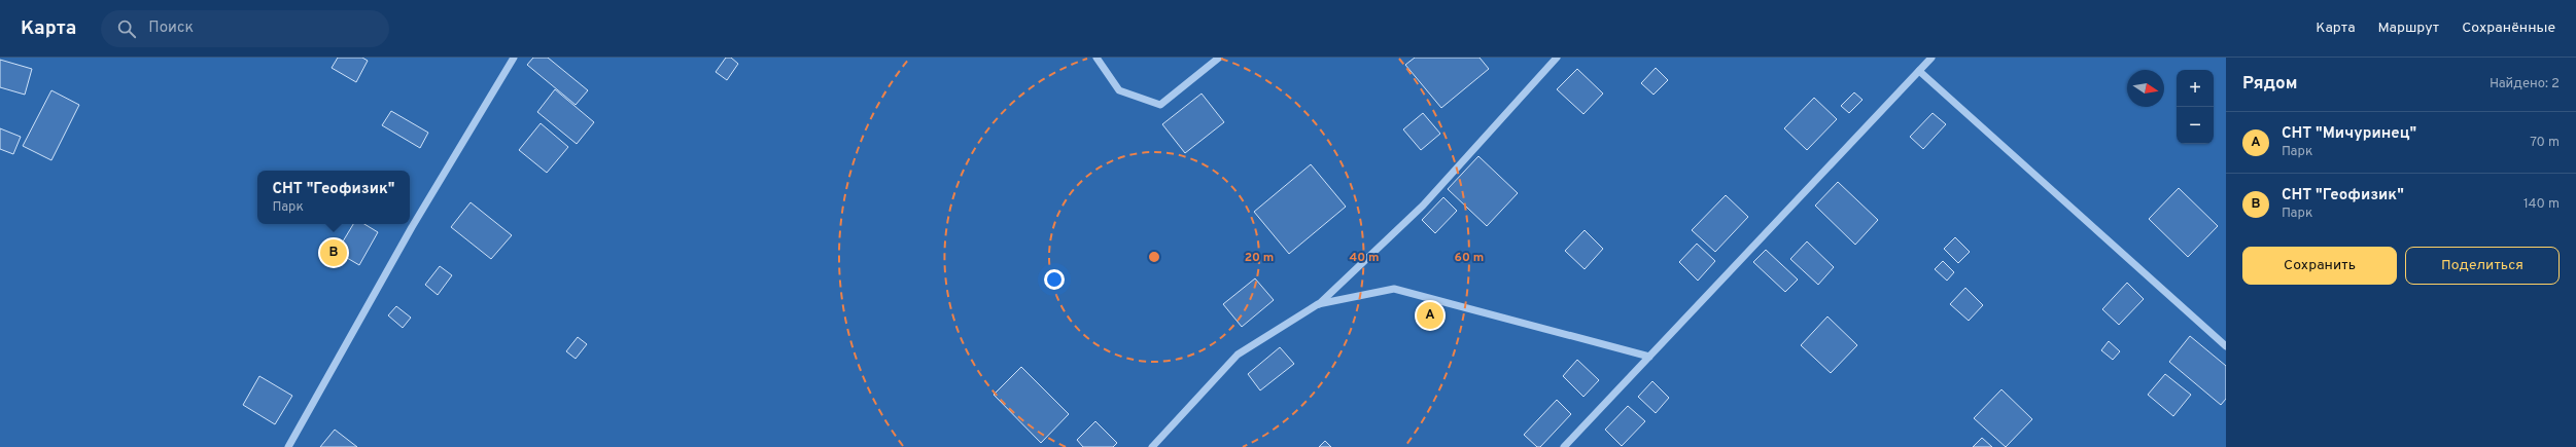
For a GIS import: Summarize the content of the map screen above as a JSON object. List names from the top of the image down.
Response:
{
  "north": "right",
  "page": {
    "header": "Карта",
    "search": "Поиск",
    "nav": ["Карта", "Маршрут", "Сохранённые"],
    "heading": ["Рядом", "Найдено: 2"],
    "map_buttons": ["+", "−"],
    "list": [
      {
        "mark": "A",
        "name": "СНТ \"Мичуринец\"",
        "note": "Парк",
        "value": "70 m"
      },
      {
        "mark": "B",
        "name": "СНТ \"Геофизик\"",
        "note": "Парк",
        "value": "140 m"
      }
    ],
    "popup": ["СНТ \"Геофизик\"", "Парк"],
    "buttons": ["Сохранить", "Поделиться"],
    "pins": ["B", "A"]
  },
  "rings": ["20 m", "40 m", "60 m"]
}
